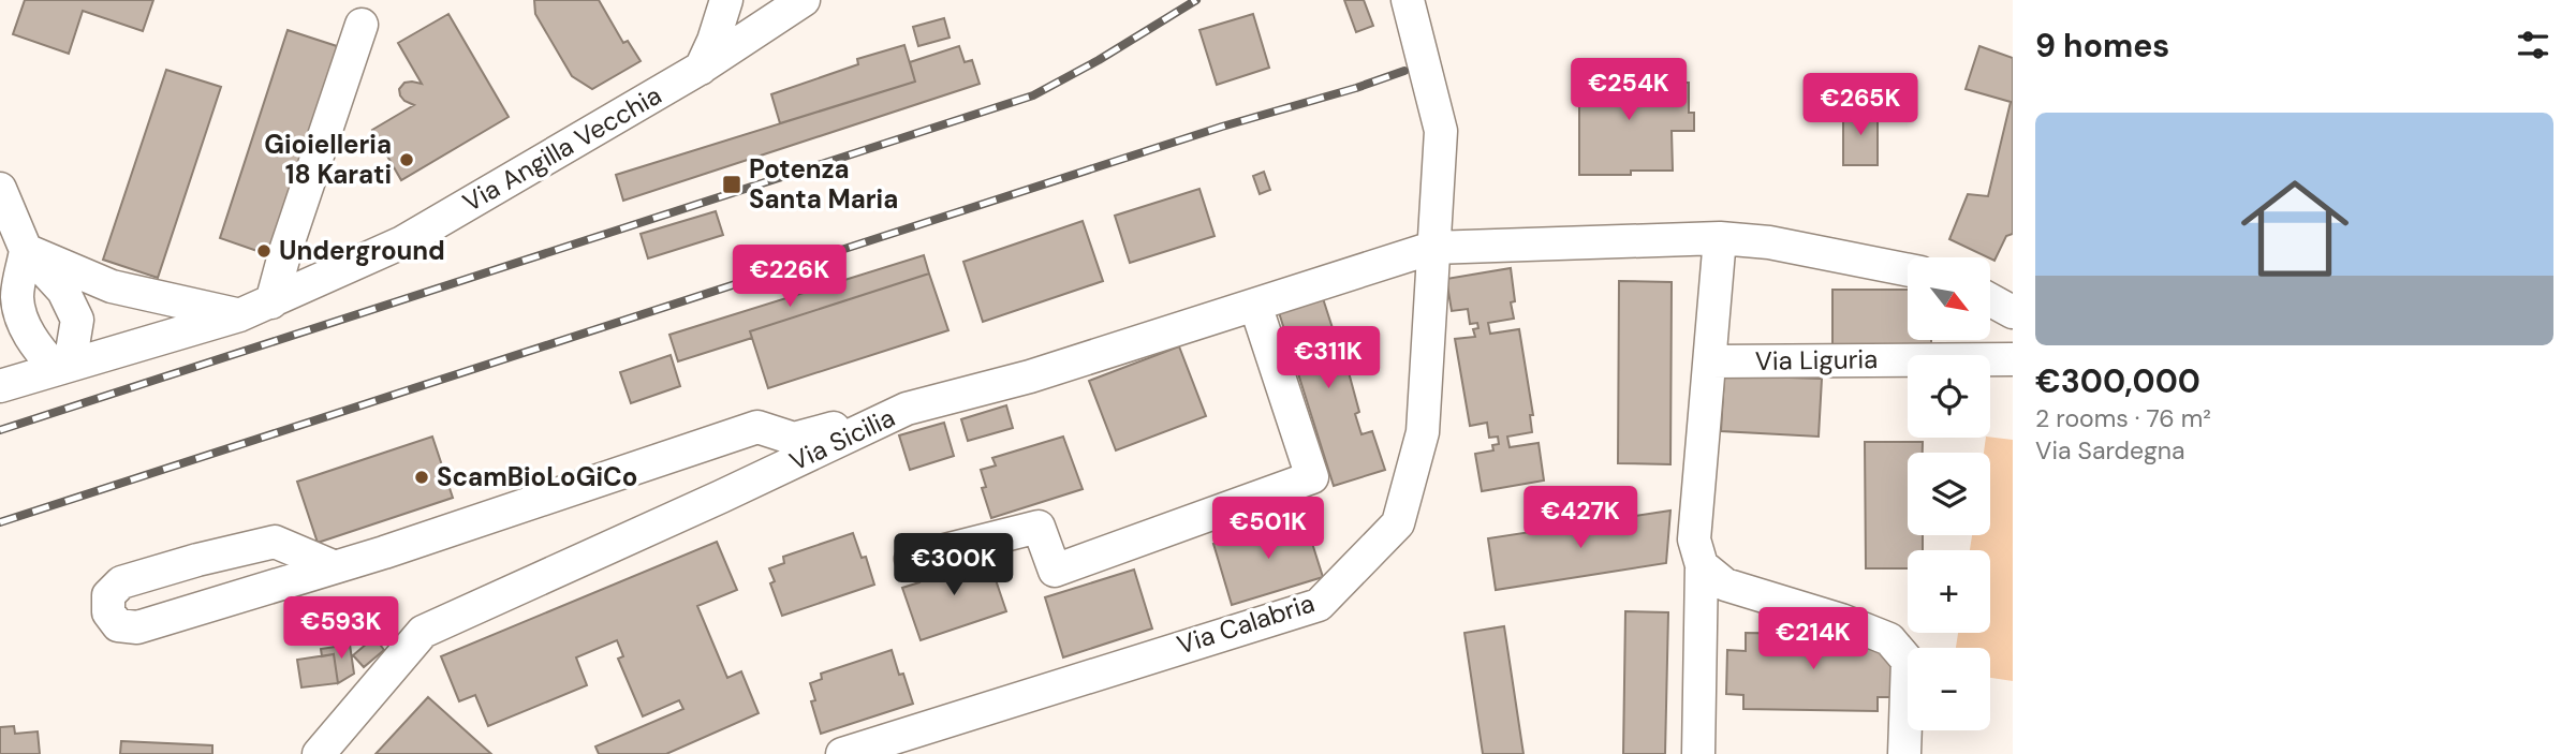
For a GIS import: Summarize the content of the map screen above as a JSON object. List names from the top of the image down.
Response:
{
  "streets": {
    "street": [
      "Via Angilla Vecchia",
      "Via Liguria",
      "Via Sicilia",
      "Via Calabria"
    ]
  },
  "crossings": [
    ["Via Sicilia", "Via Calabria"]
  ],
  "places": {
    "other": ["Gioielleria 18 Karati", "Underground", "ScamBioLoGiCo"],
    "transit": ["Potenza Santa Maria"]
  },
  "north": "bottom right",
  "page": {
    "heading": "9 homes",
    "price": [
      "€254K",
      "€265K",
      "€226K",
      "€311K",
      "€427K",
      "€501K",
      "€300K",
      "€593K",
      "€214K"
    ],
    "list": [
      {
        "name": "€300,000",
        "note": "2 rooms · 76 m² · Via Sardegna"
      }
    ],
    "map_buttons": ["+", "−"]
  }
}
